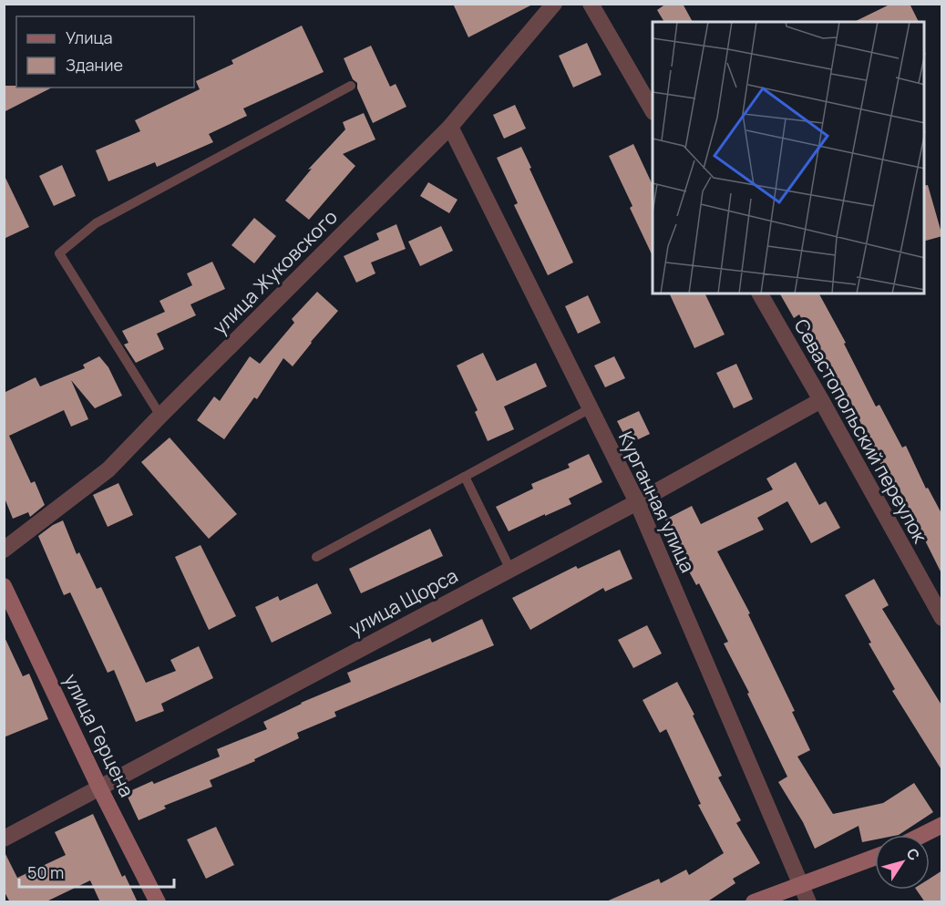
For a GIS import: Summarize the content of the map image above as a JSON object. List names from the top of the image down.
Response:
{
  "streets": {
    "street": [
      "улица Жуковского",
      "Севастопольский переулок",
      "Курганная улица",
      "улица Щорса",
      "улица Герцена"
    ]
  },
  "crossings": [
    ["улица Жуковского", "Курганная улица"],
    ["Севастопольский переулок", "улица Щорса"],
    ["Курганная улица", "улица Щорса"],
    ["улица Щорса", "улица Герцена"]
  ],
  "legend": ["Улица", "Здание"],
  "scale_bar": "50 m",
  "north": "top right"
}
